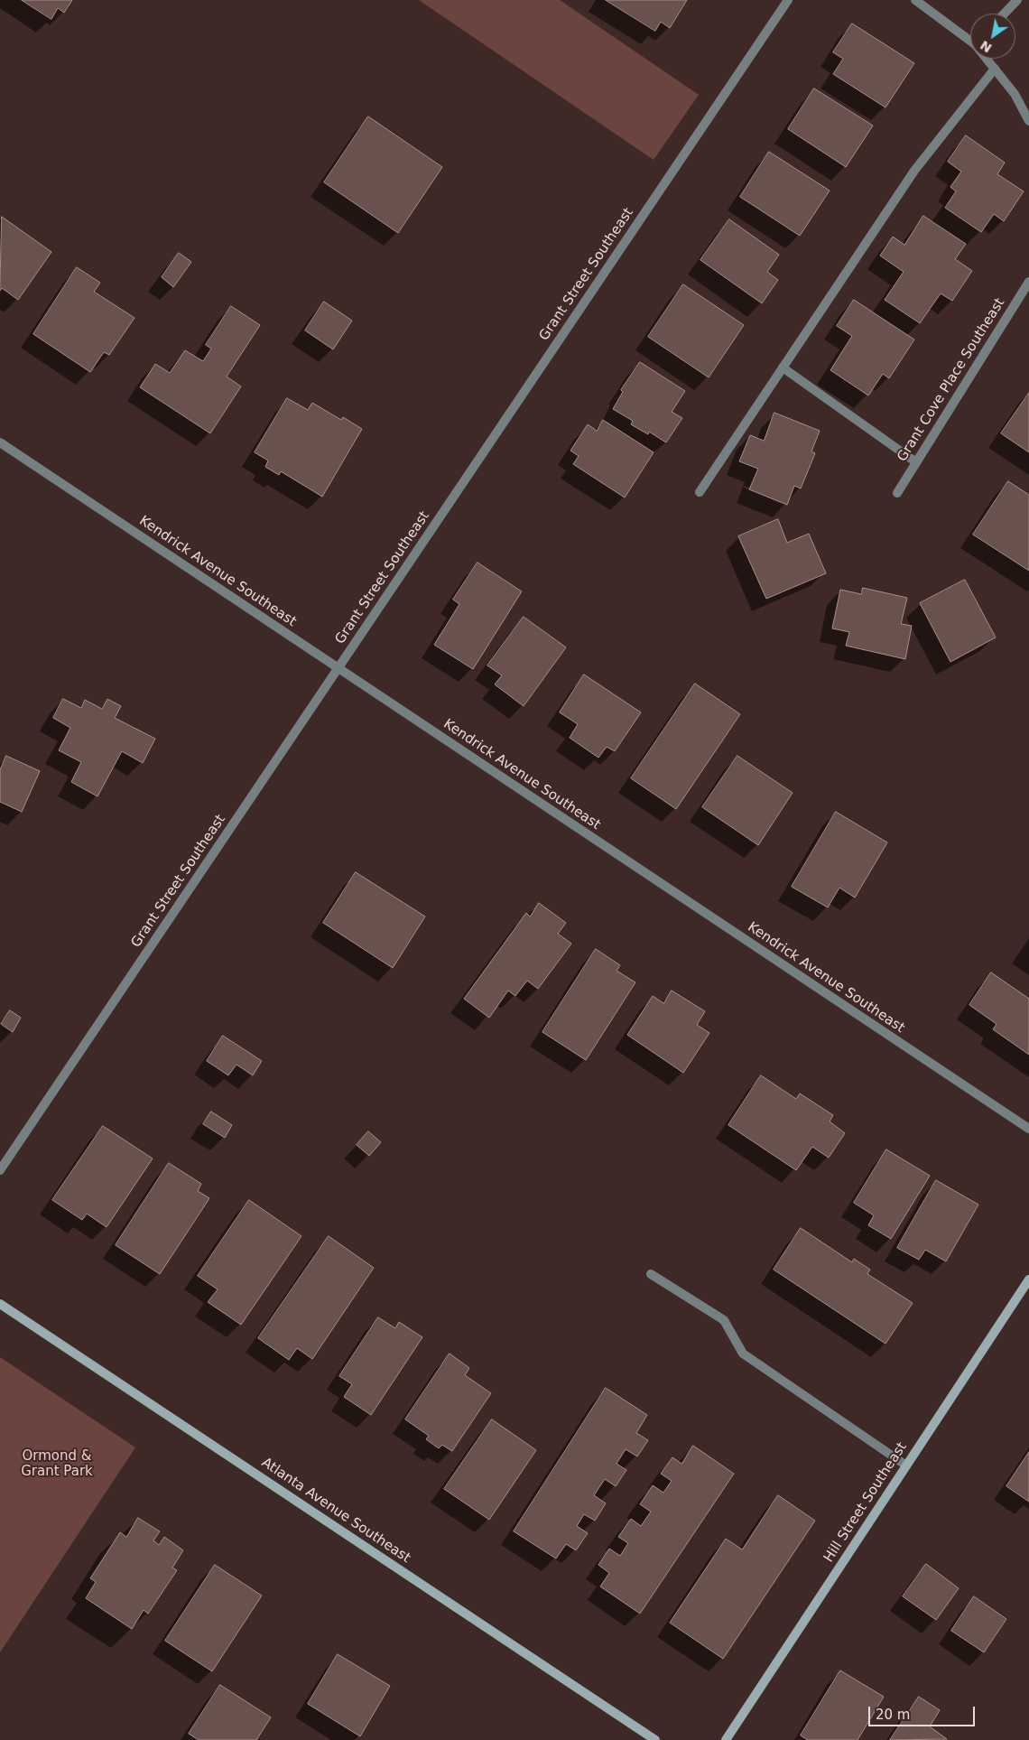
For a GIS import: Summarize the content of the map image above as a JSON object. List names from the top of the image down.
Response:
{
  "streets": {
    "street": [
      "Grant Street Southeast",
      "Grant Cove Place Southeast",
      "Kendrick Avenue Southeast",
      "Hill Street Southeast",
      "Atlanta Avenue Southeast"
    ]
  },
  "crossings": [
    ["Grant Street Southeast", "Kendrick Avenue Southeast"]
  ],
  "parks": ["Ormond & Grant Park"],
  "scale_bar": "20 m",
  "north": "bottom left"
}
